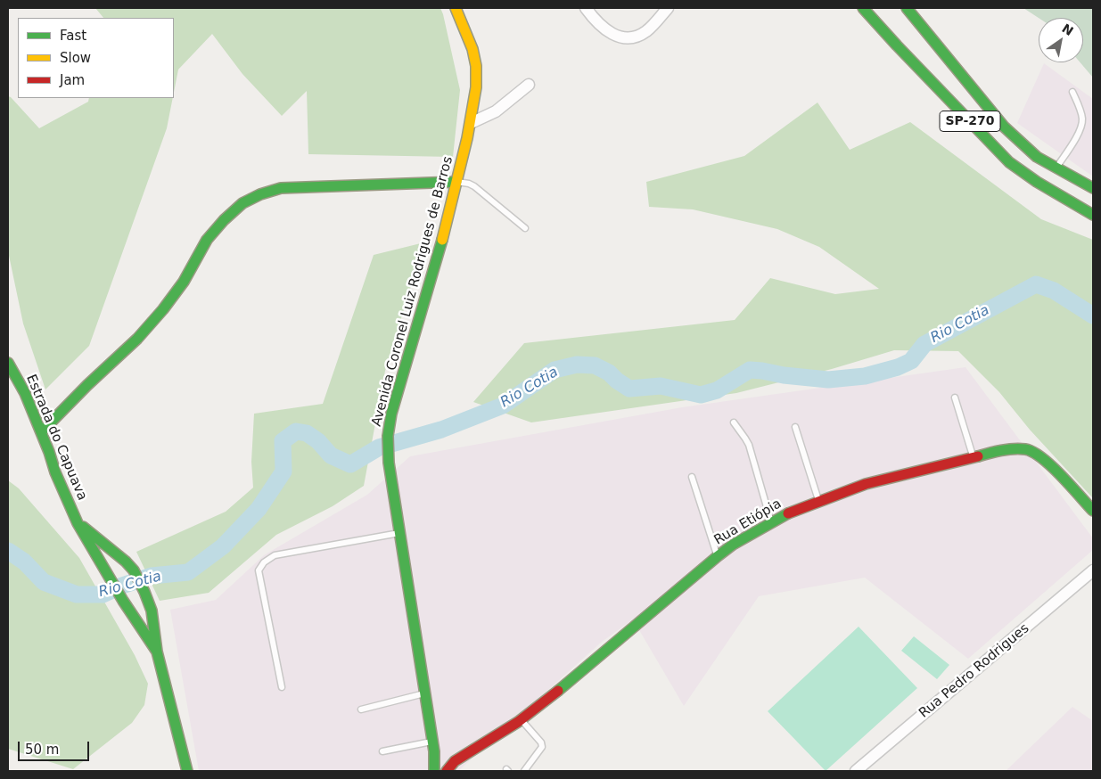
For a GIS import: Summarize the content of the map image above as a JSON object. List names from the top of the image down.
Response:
{
  "streets": {
    "main road": [
      "SP-270",
      "Avenida Coronel Luiz Rodrigues de Barros",
      "Estrada do Capuava",
      "Rua Etiópia"
    ],
    "street": ["Rua Pedro Rodrigues"]
  },
  "water": ["Rio Cotia"],
  "legend": ["Fast", "Slow", "Jam"],
  "scale_bar": "50 m",
  "north": "top right"
}
